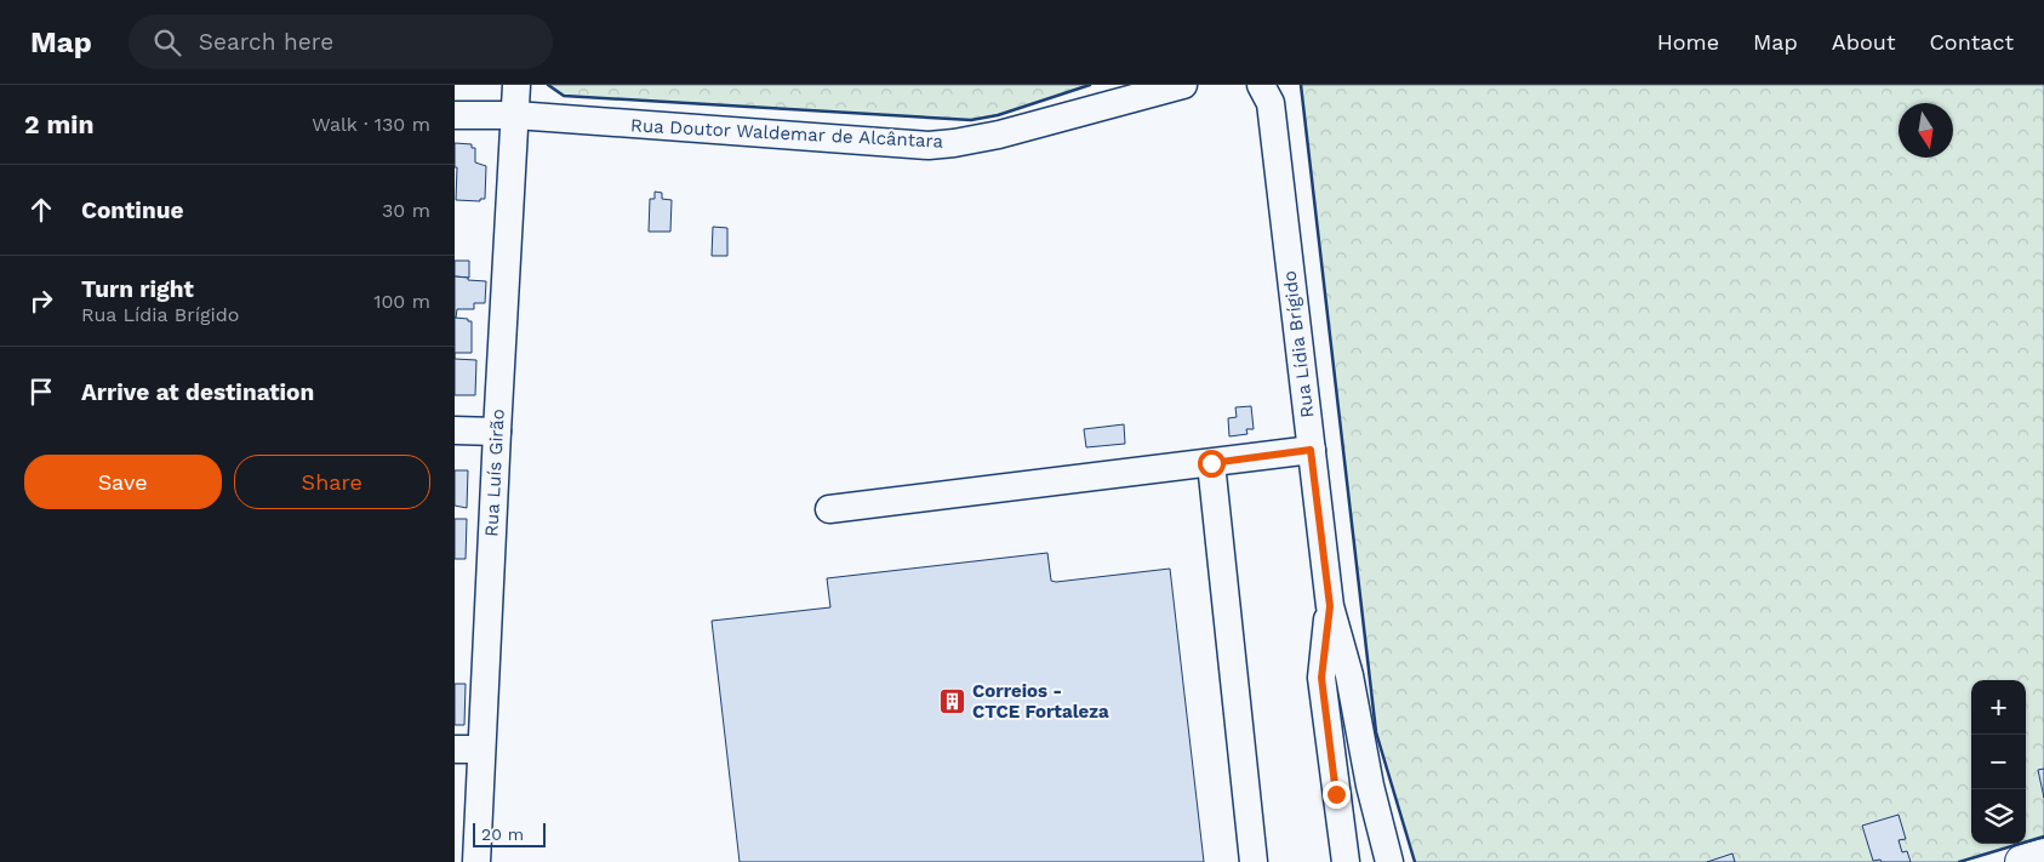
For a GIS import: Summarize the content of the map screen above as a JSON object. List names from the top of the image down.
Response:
{
  "streets": {
    "street": ["Rua Doutor Waldemar de Alcântara", "Rua Lídia Brígido", "Rua Luís Girão"]
  },
  "crossings": [
    ["Rua Doutor Waldemar de Alcântara", "Rua Luís Girão"]
  ],
  "places": {
    "building": ["Correios - CTCE Fortaleza"]
  },
  "scale_bar": "20 m",
  "north": "bottom",
  "page": {
    "header": "Map",
    "search": "Search here",
    "nav": [
      "Home",
      "Map",
      "About",
      "Contact"
    ],
    "heading": ["2 min", "Walk · 130 m"],
    "list": [
      ["Continue", "30 m"],
      ["Turn right", "Rua Lídia Brígido", "100 m"],
      "Arrive at destination"
    ],
    "buttons": ["Save", "Share"],
    "map_buttons": ["+", "−"],
    "scale": "20 m"
  }
}
